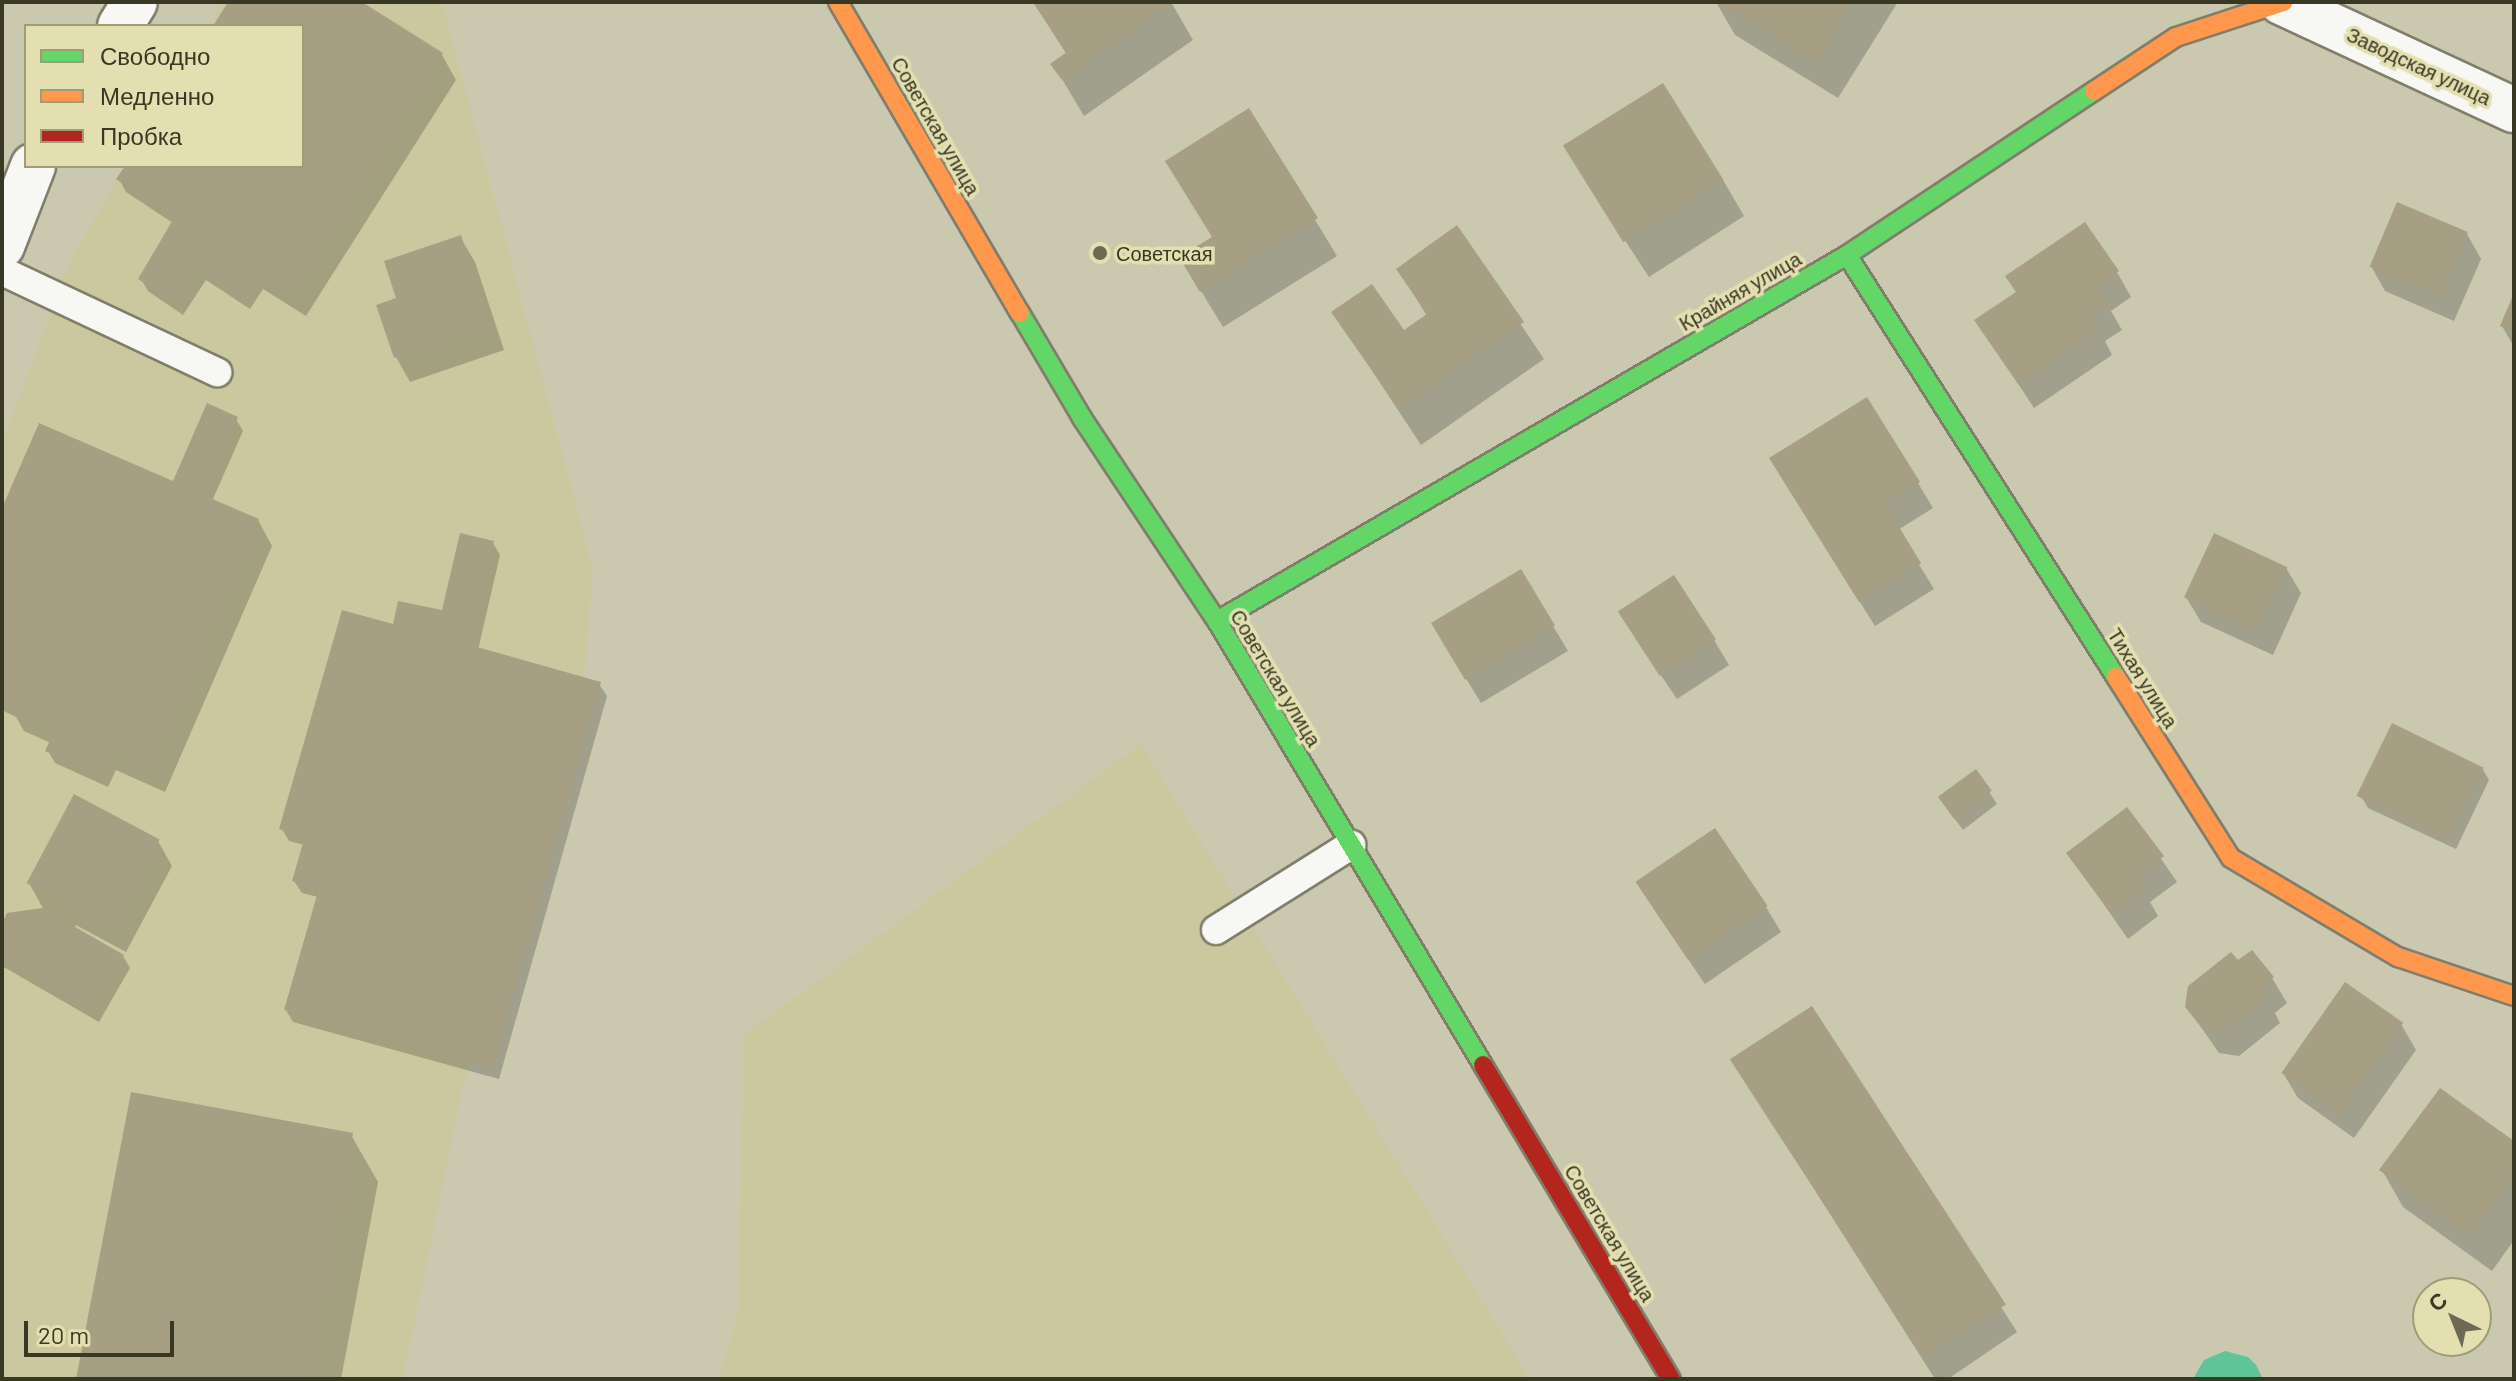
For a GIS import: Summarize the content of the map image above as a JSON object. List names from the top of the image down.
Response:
{
  "streets": {
    "street": [
      "Заводская улица",
      "Советская улица",
      "Крайняя улица",
      "Тихая улица"
    ]
  },
  "crossings": [
    ["Заводская улица", "Крайняя улица"],
    ["Советская улица", "Крайняя улица"],
    ["Крайняя улица", "Тихая улица"]
  ],
  "places": ["Советская"],
  "legend": ["Свободно", "Медленно", "Пробка"],
  "scale_bar": "20 m",
  "north": "top left"
}
